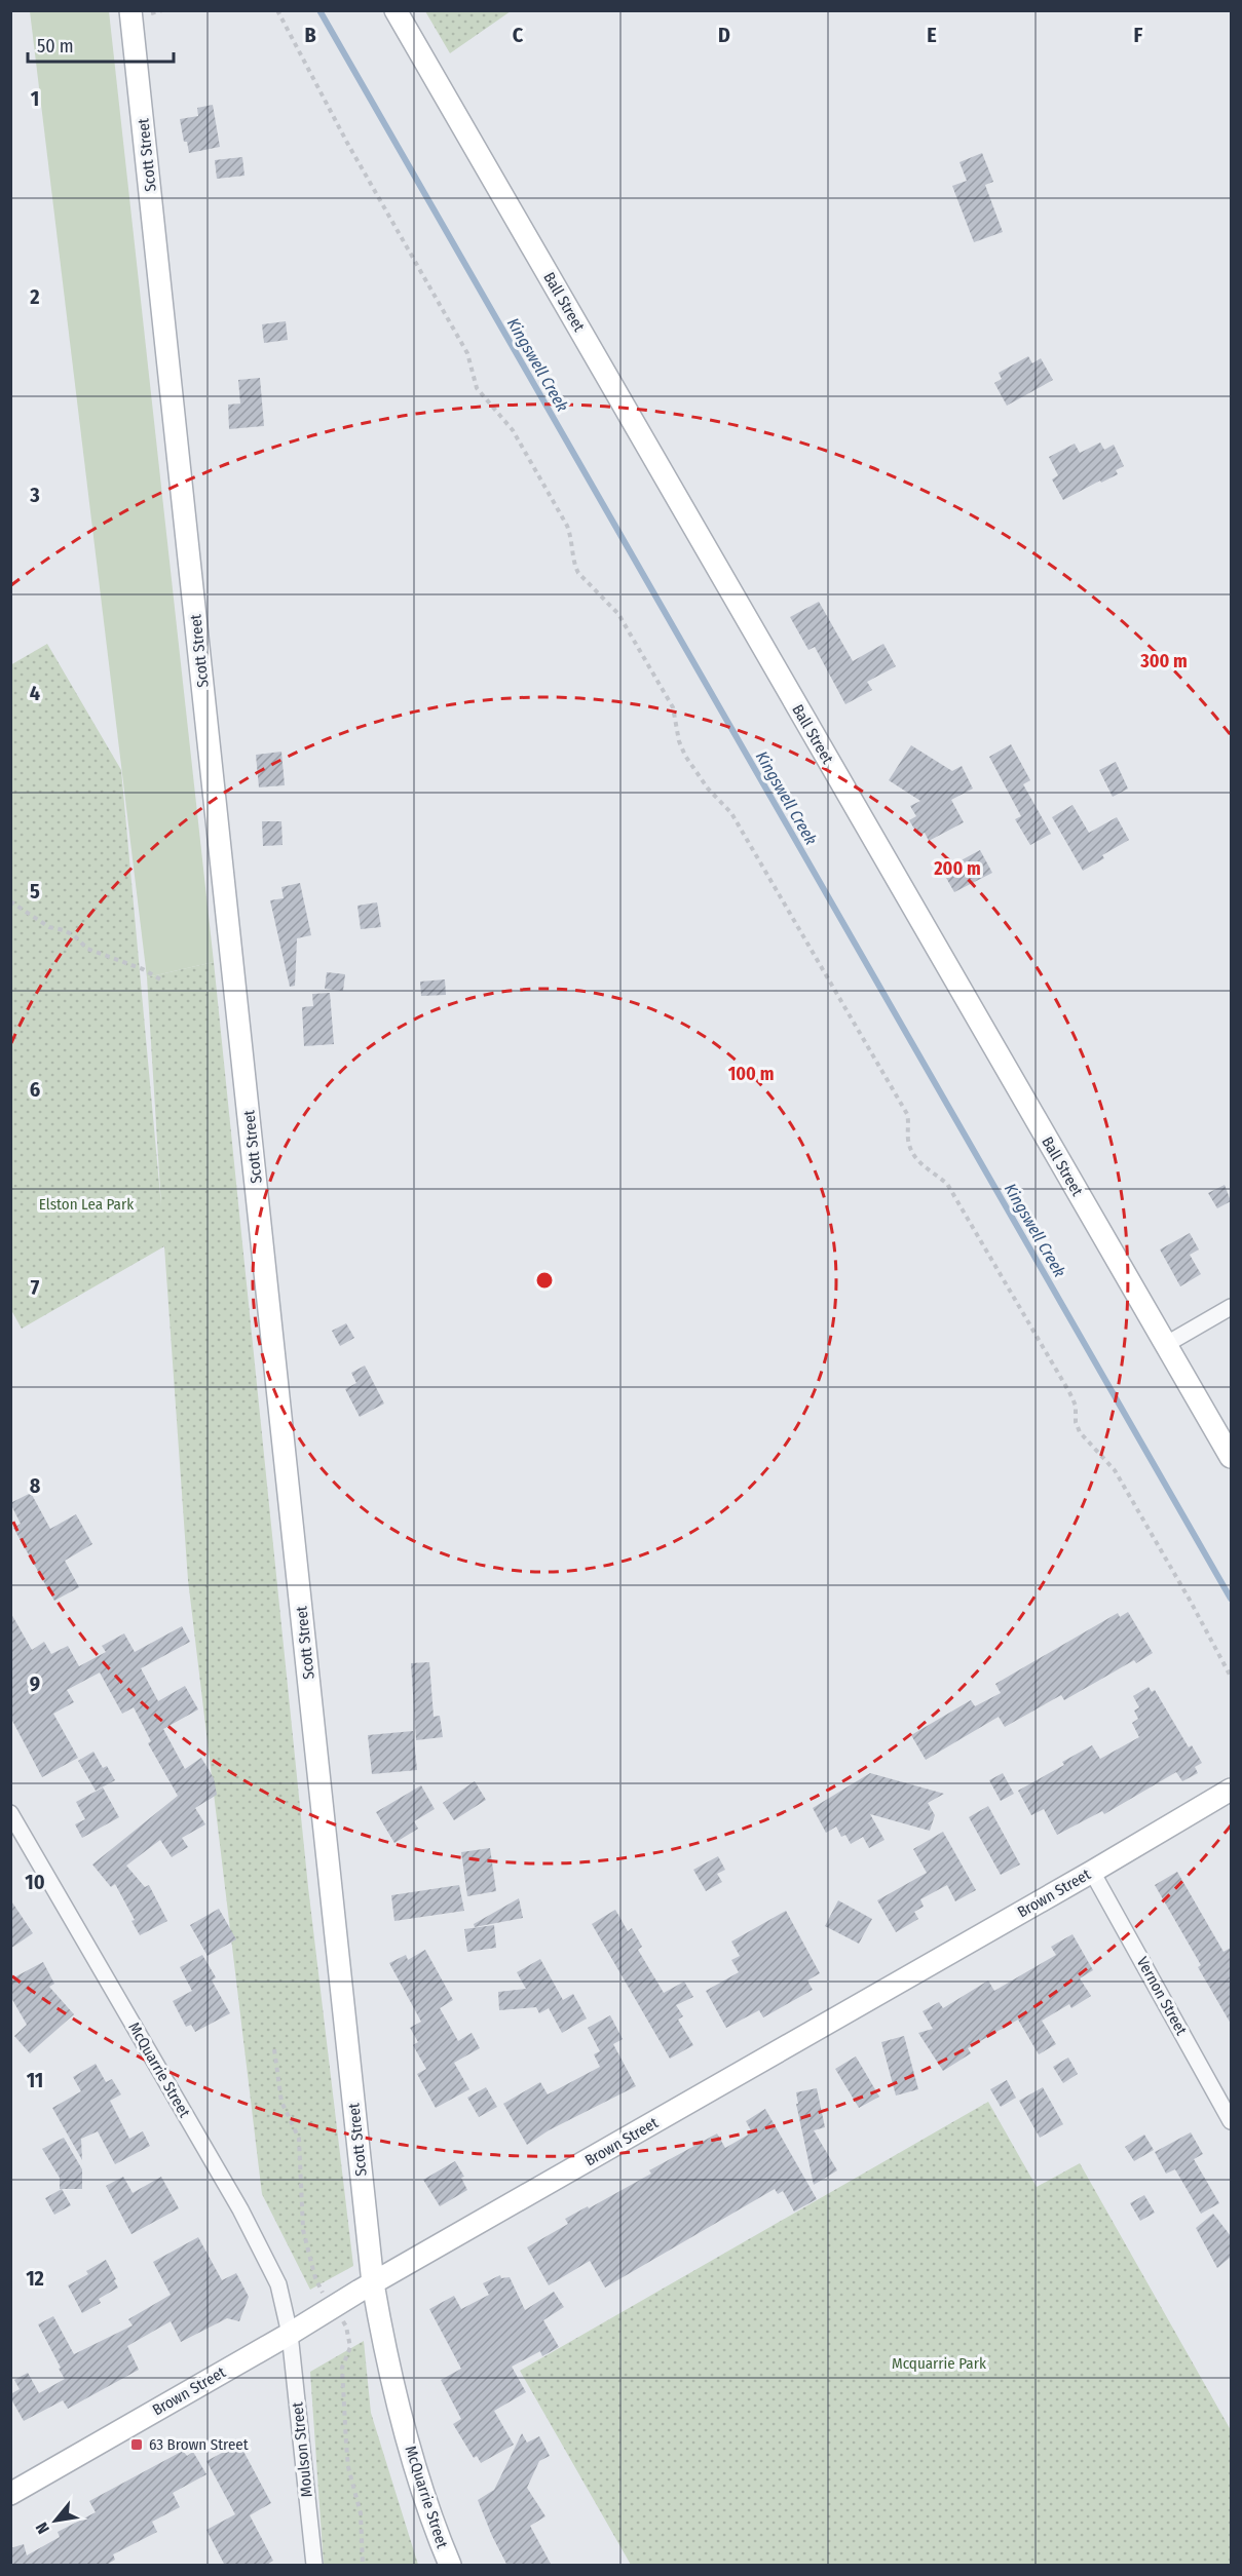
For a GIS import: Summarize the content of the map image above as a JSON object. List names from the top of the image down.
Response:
{
  "streets": {
    "street": [
      "Scott Street",
      "Ball Street",
      "Brown Street",
      "Vernon Street",
      "McQuarrie Street",
      "Moulson Street"
    ]
  },
  "crossings": [
    ["Scott Street", "Brown Street"],
    ["Scott Street", "McQuarrie Street"],
    ["Brown Street", "Vernon Street"],
    ["Brown Street", "McQuarrie Street"],
    ["Brown Street", "Moulson Street"],
    ["McQuarrie Street", "Moulson Street"]
  ],
  "water": ["Kingswell Creek"],
  "parks": ["Elston Lea Park", "Mcquarrie Park"],
  "places": {
    "transit": ["63 Brown Street"]
  },
  "scale_bar": "50 m",
  "north": "bottom left",
  "grid": {
    "columns": [
      "B",
      "C",
      "D",
      "E",
      "F"
    ],
    "rows": [
      "1",
      "2",
      "3",
      "4",
      "5",
      "6",
      "7",
      "8",
      "9",
      "10",
      "11",
      "12"
    ]
  },
  "rings": ["300 m", "200 m", "100 m"]
}
